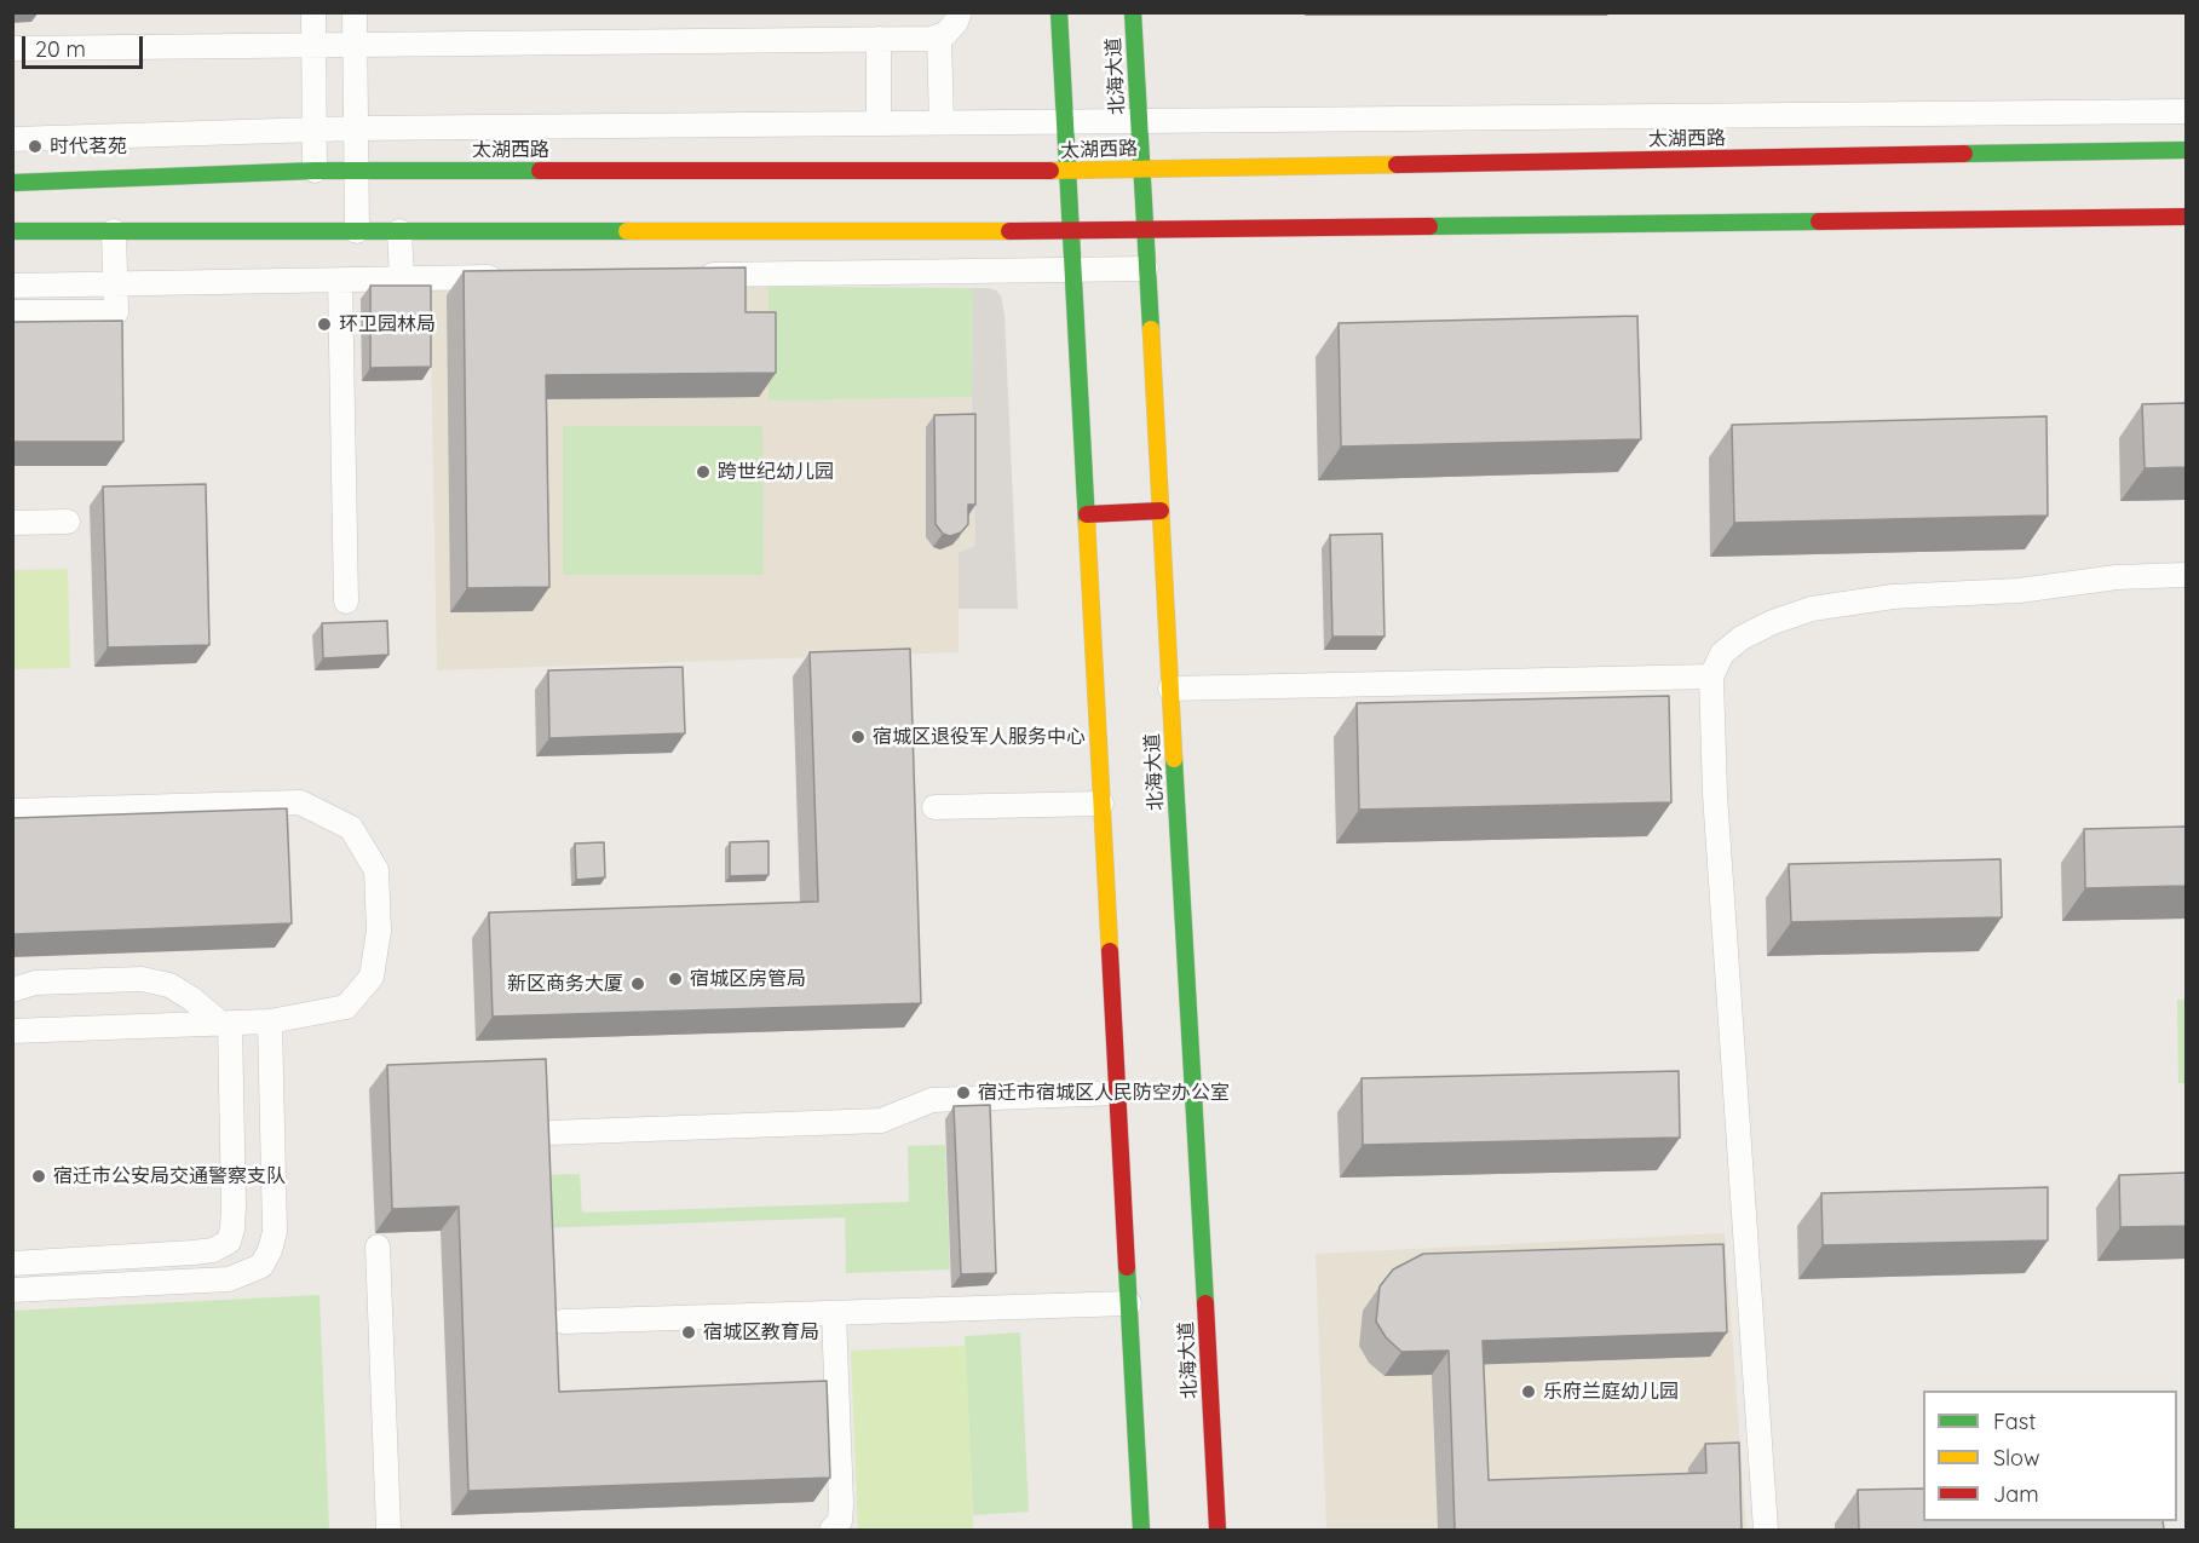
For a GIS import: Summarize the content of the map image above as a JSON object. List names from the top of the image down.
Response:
{
  "streets": {
    "street": ["北海大道", "太湖西路"]
  },
  "crossings": [
    ["北海大道", "太湖西路"]
  ],
  "places": [
    "时代茗苑",
    "环卫园林局",
    "跨世纪幼儿园",
    "宿城区退役军人服务中心",
    "宿城区房管局",
    "新区商务大厦",
    "宿迁市宿城区人民防空办公室",
    "宿迁市公安局交通警察支队",
    "宿城区教育局",
    "乐府兰庭幼儿园"
  ],
  "legend": ["Fast", "Slow", "Jam"],
  "scale_bar": "20 m"
}
